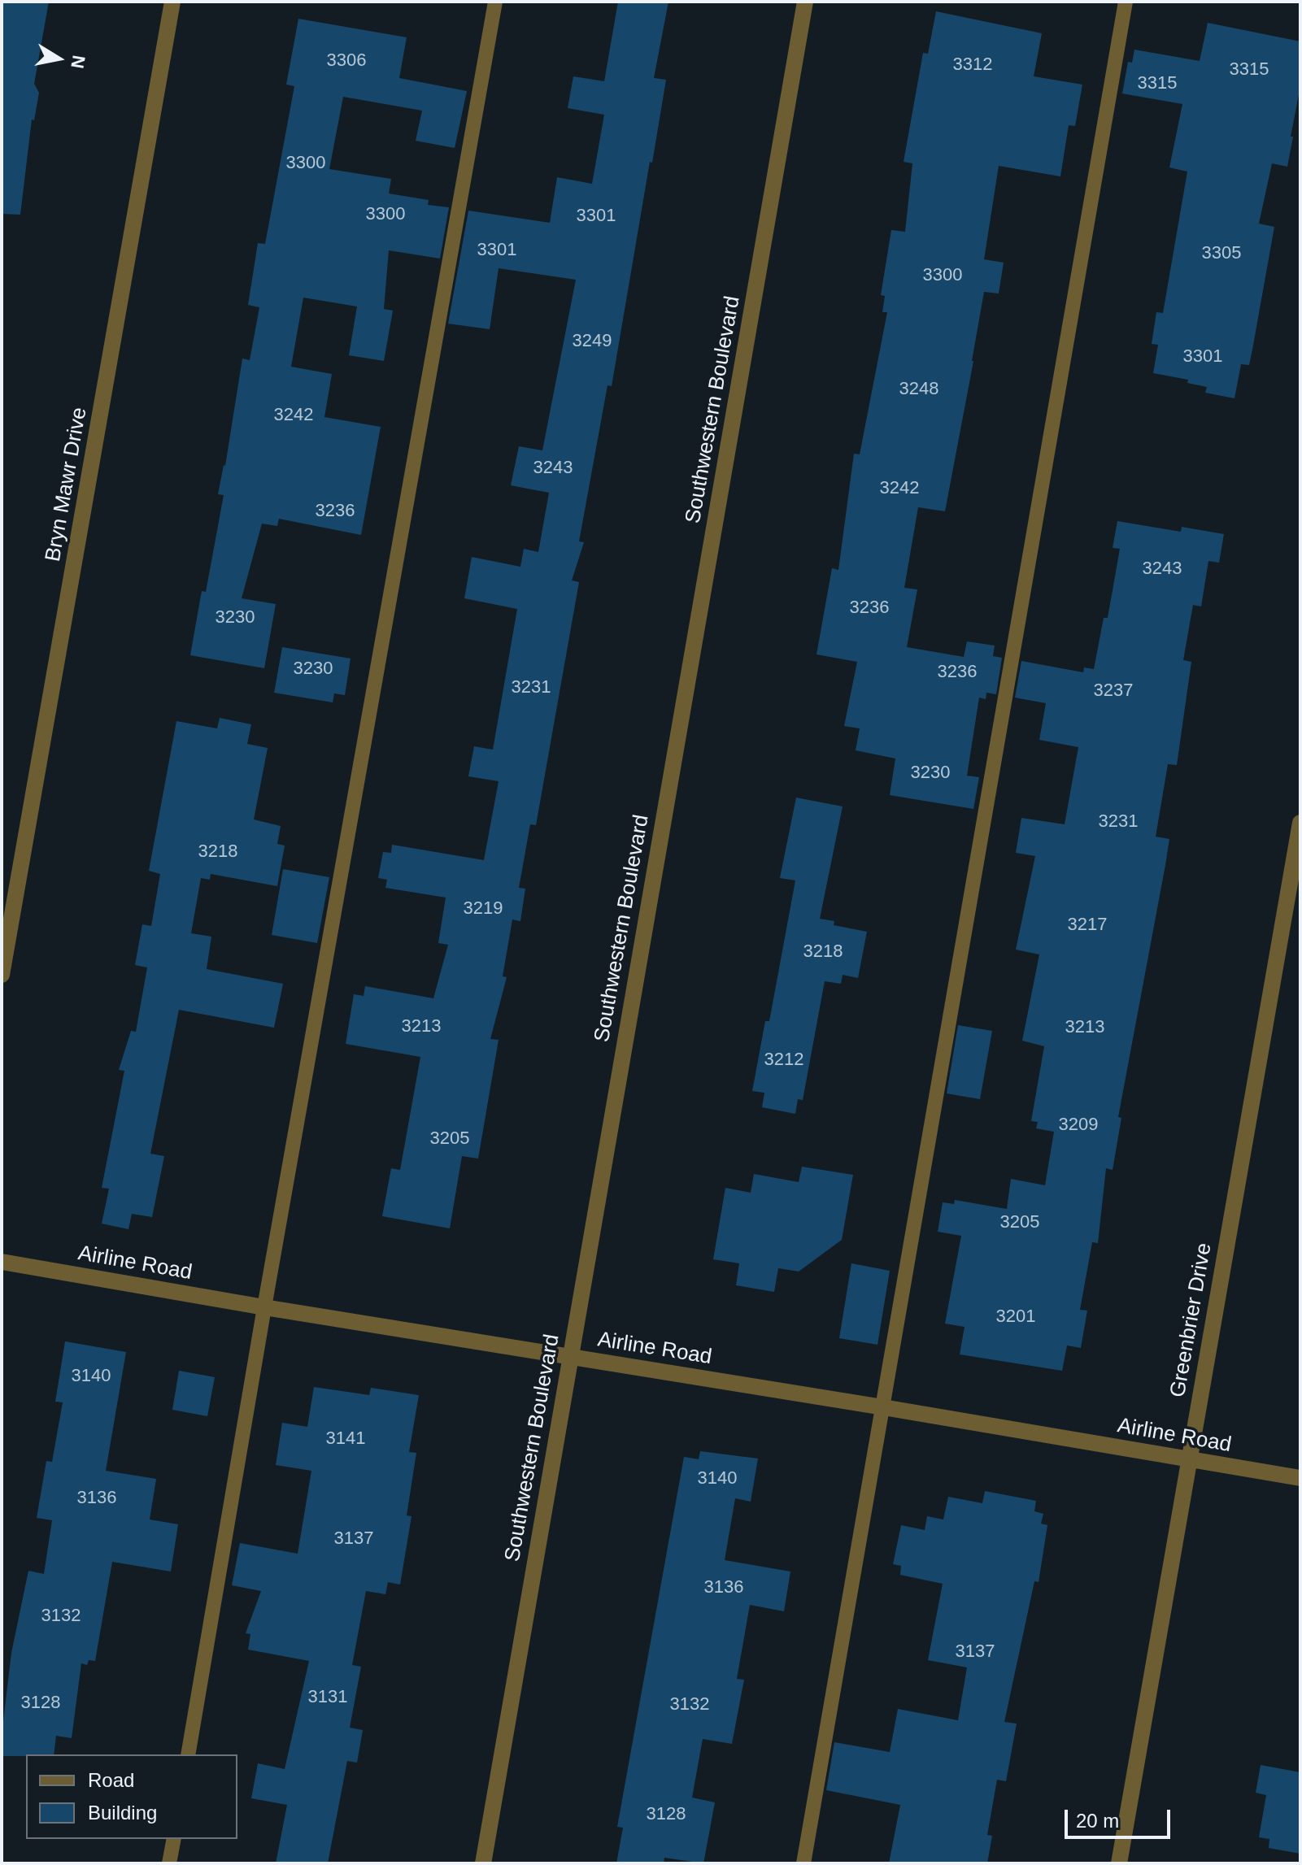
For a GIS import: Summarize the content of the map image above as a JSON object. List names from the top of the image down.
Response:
{
  "streets": {
    "street": [
      "Southwestern Boulevard",
      "Bryn Mawr Drive",
      "Airline Road",
      "Greenbrier Drive"
    ]
  },
  "crossings": [
    ["Southwestern Boulevard", "Airline Road"],
    ["Airline Road", "Greenbrier Drive"]
  ],
  "house_numbers": [
    "3306",
    "3312",
    "3315",
    "3315",
    "3300",
    "3300",
    "3301",
    "3301",
    "3305",
    "3300",
    "3249",
    "3301",
    "3248",
    "3242",
    "3243",
    "3242",
    "3236",
    "3243",
    "3236",
    "3230",
    "3230",
    "3236",
    "3231",
    "3237",
    "3230",
    "3231",
    "3218",
    "3219",
    "3217",
    "3218",
    "3213",
    "3213",
    "3212",
    "3209",
    "3205",
    "3205",
    "3201",
    "3140",
    "3141",
    "3140",
    "3136",
    "3137",
    "3136",
    "3132",
    "3137",
    "3131",
    "3128",
    "3132",
    "3128"
  ],
  "legend": ["Road", "Building"],
  "scale_bar": "20 m",
  "north": "right"
}
